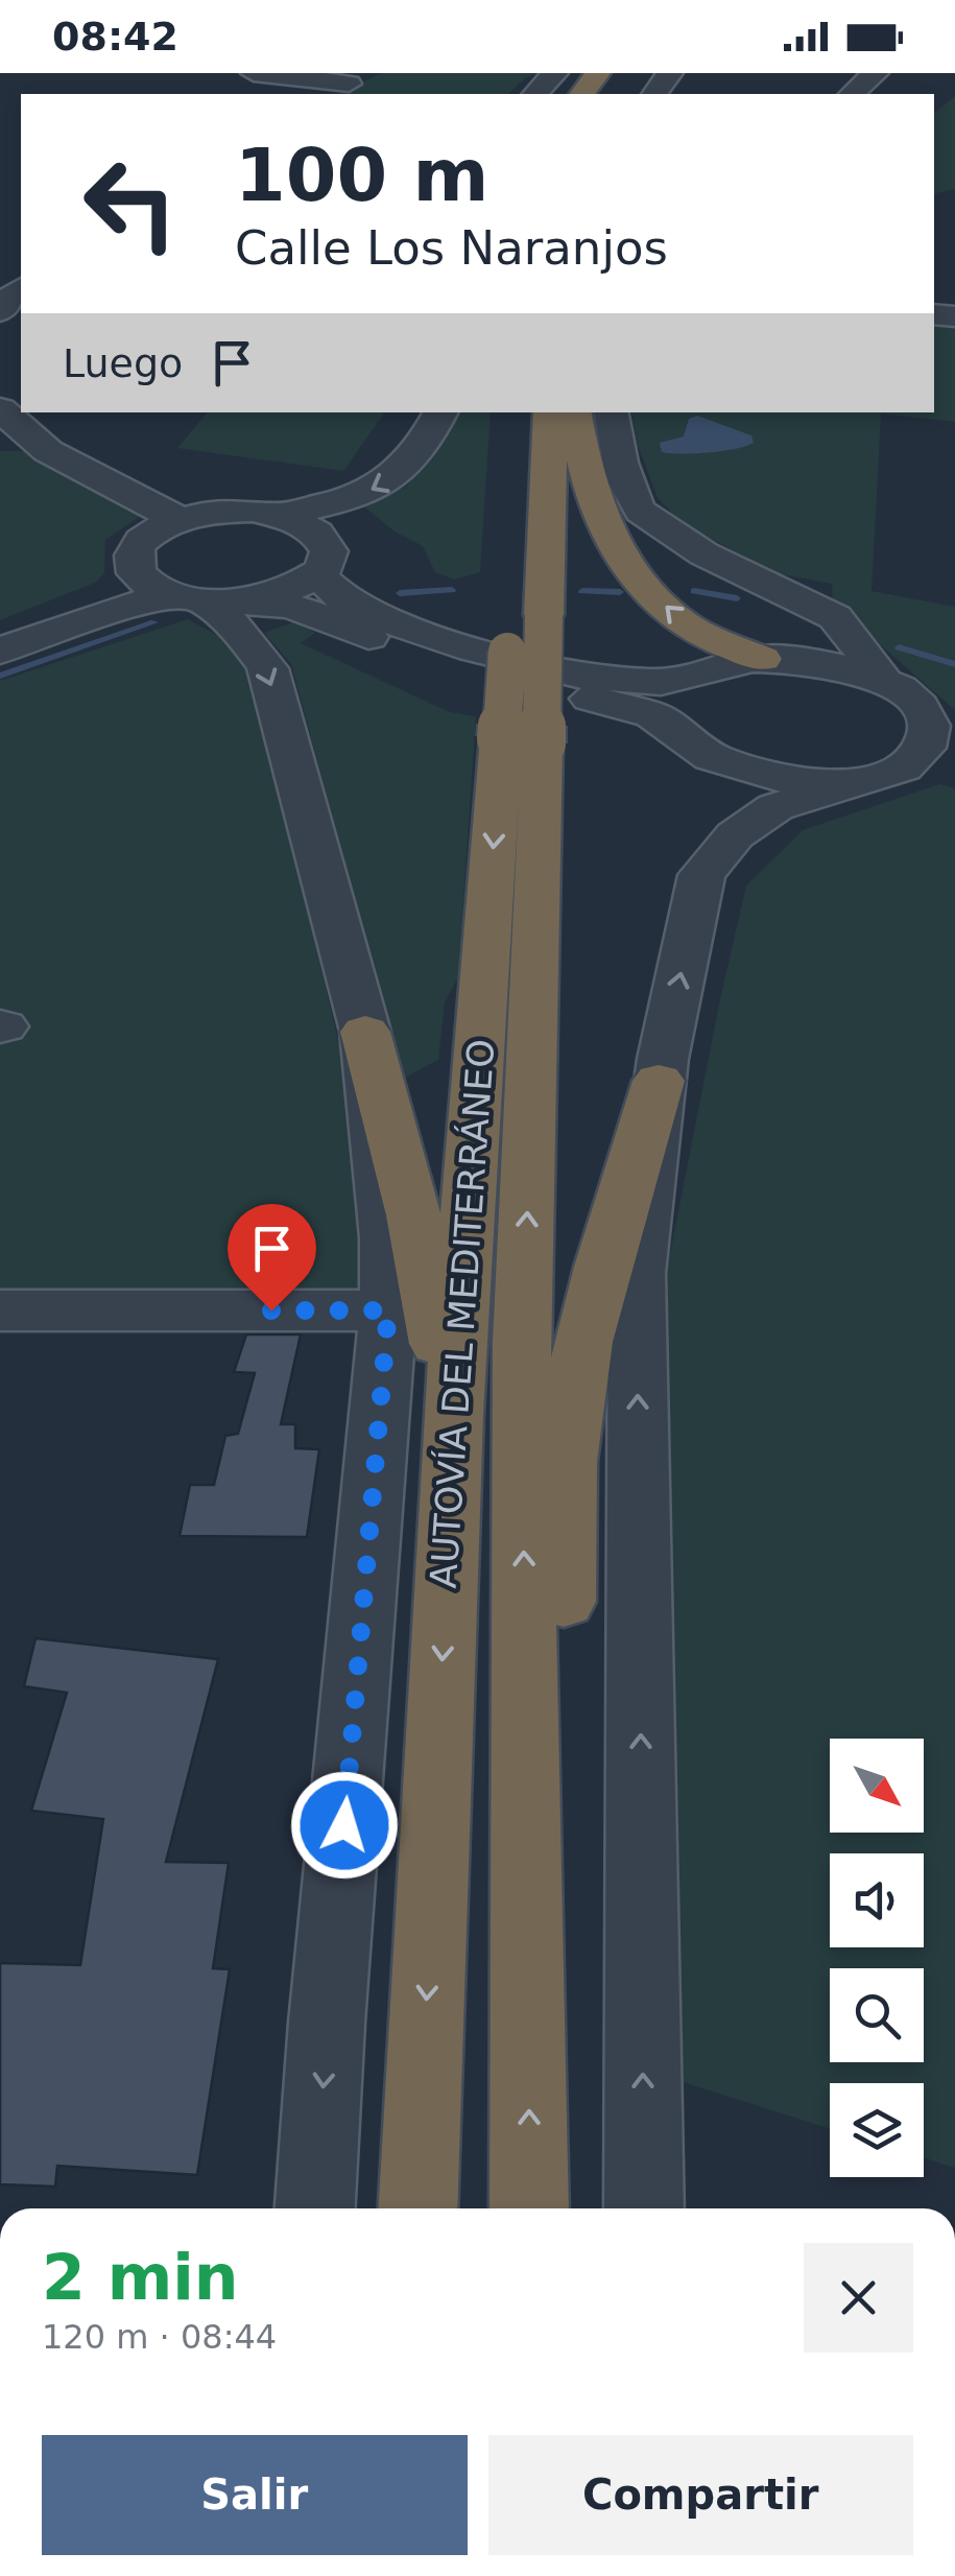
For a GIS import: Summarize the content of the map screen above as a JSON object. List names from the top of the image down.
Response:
{
  "streets": {
    "highway": ["AUTOVÍA DEL MEDITERRÁNEO"]
  },
  "north": "bottom right",
  "page": {
    "status": "08:42",
    "turn": ["100 m", "Calle Los Naranjos"],
    "then": "Luego",
    "heading": ["2 min", "120 m · 08:44"],
    "buttons": ["Salir", "Compartir"]
  }
}
